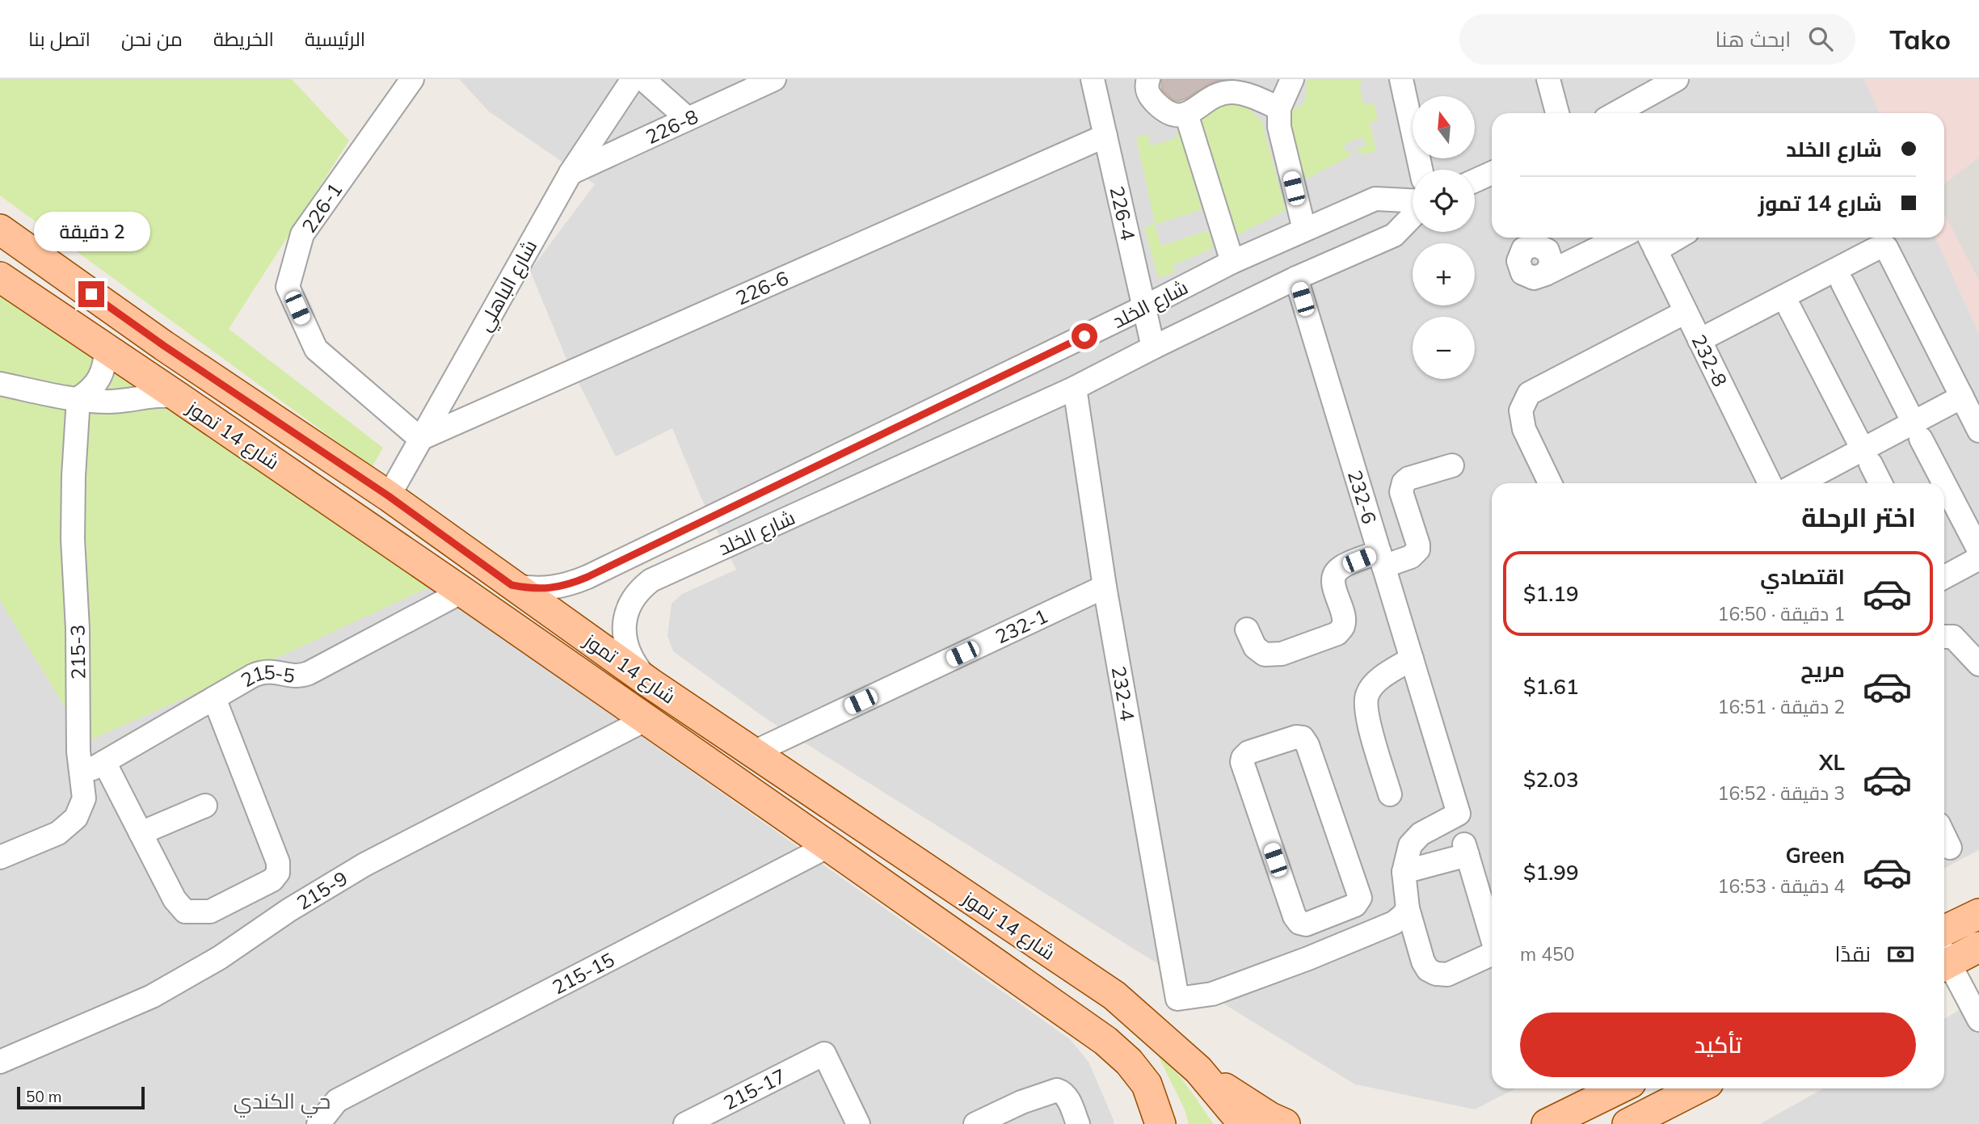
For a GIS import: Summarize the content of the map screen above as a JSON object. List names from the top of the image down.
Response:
{
  "streets": {
    "main road": ["شارع 14 تموز"],
    "street": [
      "226-8",
      "226-1",
      "226-4",
      "شارع الباهلي",
      "226-6",
      "شارع الخلد",
      "232-8",
      "232-6",
      "232-1",
      "215-3",
      "215-5",
      "232-4",
      "215-9",
      "215-15",
      "215-17"
    ]
  },
  "crossings": [
    ["226-8", "شارع الباهلي"],
    ["226-1", "شارع الباهلي"],
    ["226-1", "226-6"],
    ["226-4", "226-6"],
    ["226-4", "شارع الخلد"],
    ["شارع الباهلي", "226-6"],
    ["شارع الباهلي", "شارع 14 تموز"],
    ["شارع الخلد", "شارع 14 تموز"],
    ["شارع الخلد", "232-6"],
    ["شارع الخلد", "232-4"],
    ["شارع 14 تموز", "232-1"],
    ["شارع 14 تموز", "215-5"],
    ["شارع 14 تموز", "215-9"],
    ["شارع 14 تموز", "215-15"],
    ["232-1", "232-4"],
    ["215-3", "215-5"]
  ],
  "districts": ["حي الكندي"],
  "scale_bar": "50 m",
  "north": "top",
  "page": {
    "header": "Tako",
    "search": "ابحث هنا",
    "nav": [
      "الرئيسية",
      "الخريطة",
      "من نحن",
      "اتصل بنا"
    ],
    "map_buttons": ["+", "−"],
    "banner": ["شارع الخلد", "شارع 14 تموز"],
    "bubble": "2 دقيقة",
    "heading": "اختر الرحلة",
    "list": [
      {
        "name": "اقتصادي",
        "note": "1 دقيقة · 16:50",
        "value": "$1.19"
      },
      {
        "name": "مريح",
        "note": "2 دقيقة · 16:51",
        "value": "$1.61"
      },
      {
        "name": "XL",
        "note": "3 دقيقة · 16:52",
        "value": "$2.03"
      },
      {
        "name": "Green",
        "note": "4 دقيقة · 16:53",
        "value": "$1.99"
      }
    ],
    "pay": ["نقدًا", "450 m"],
    "buttons": "تأكيد",
    "scale": "50 m"
  }
}
